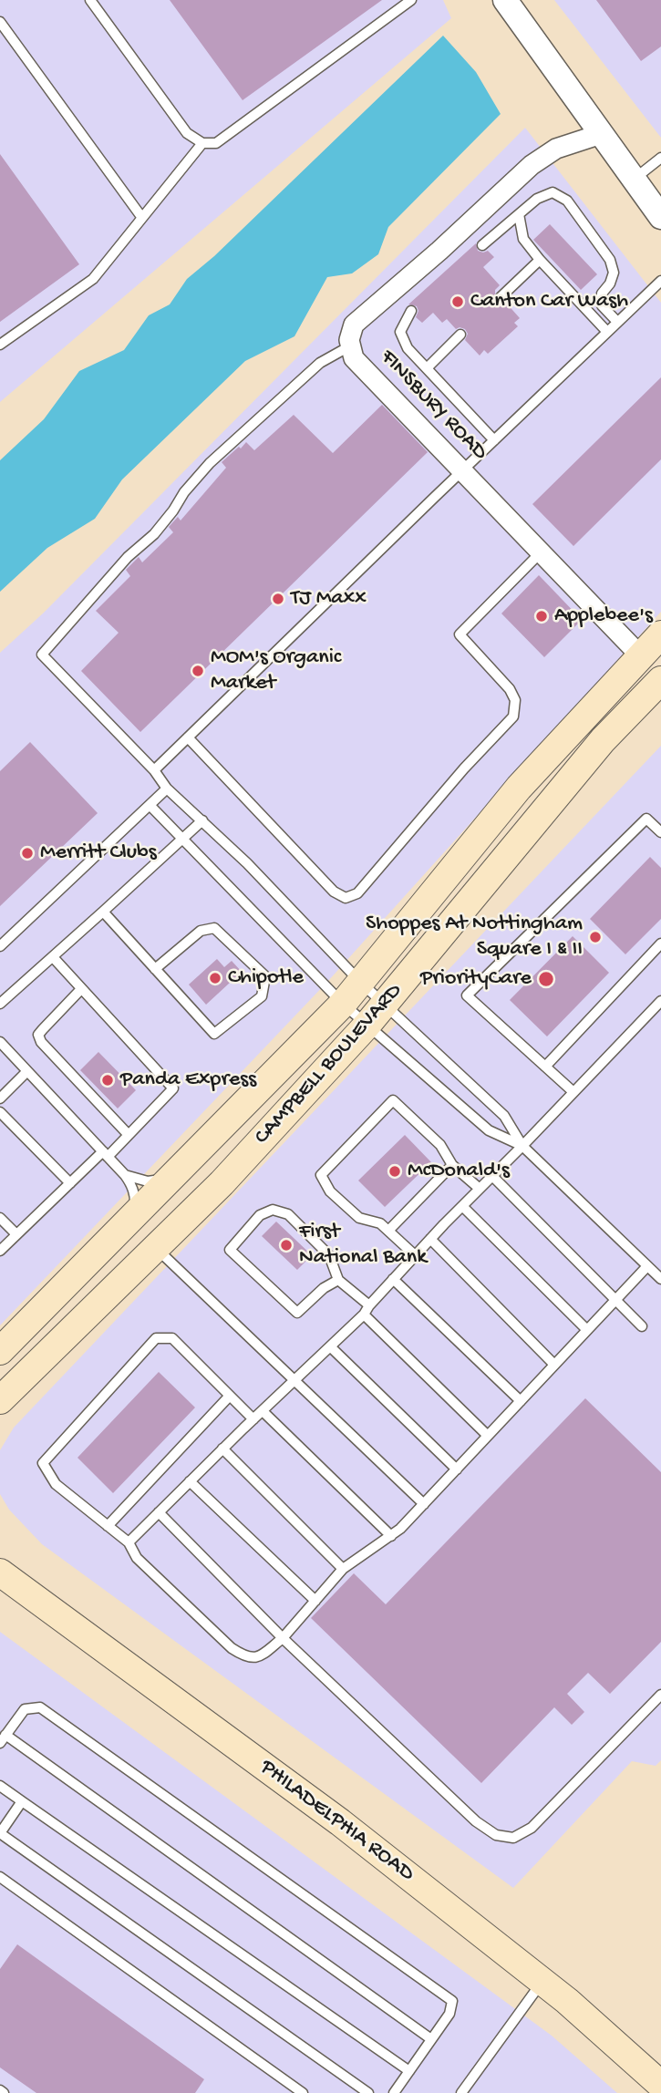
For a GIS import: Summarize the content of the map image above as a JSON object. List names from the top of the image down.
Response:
{
  "streets": {
    "main road": ["CAMPBELL BOULEVARD", "PHILADELPHIA ROAD"],
    "street": ["FINSBURY ROAD"]
  },
  "crossings": [
    ["FINSBURY ROAD", "CAMPBELL BOULEVARD"]
  ],
  "places": [
    "Canton Car Wash",
    "TJ Maxx",
    "Applebee's",
    "MOM's Organic Market",
    "Merritt Clubs",
    "Shoppes At Nottingham Square I & II",
    "Chipotle",
    "PriorityCare",
    "Panda Express",
    "McDonald's",
    "First National Bank"
  ]
}
